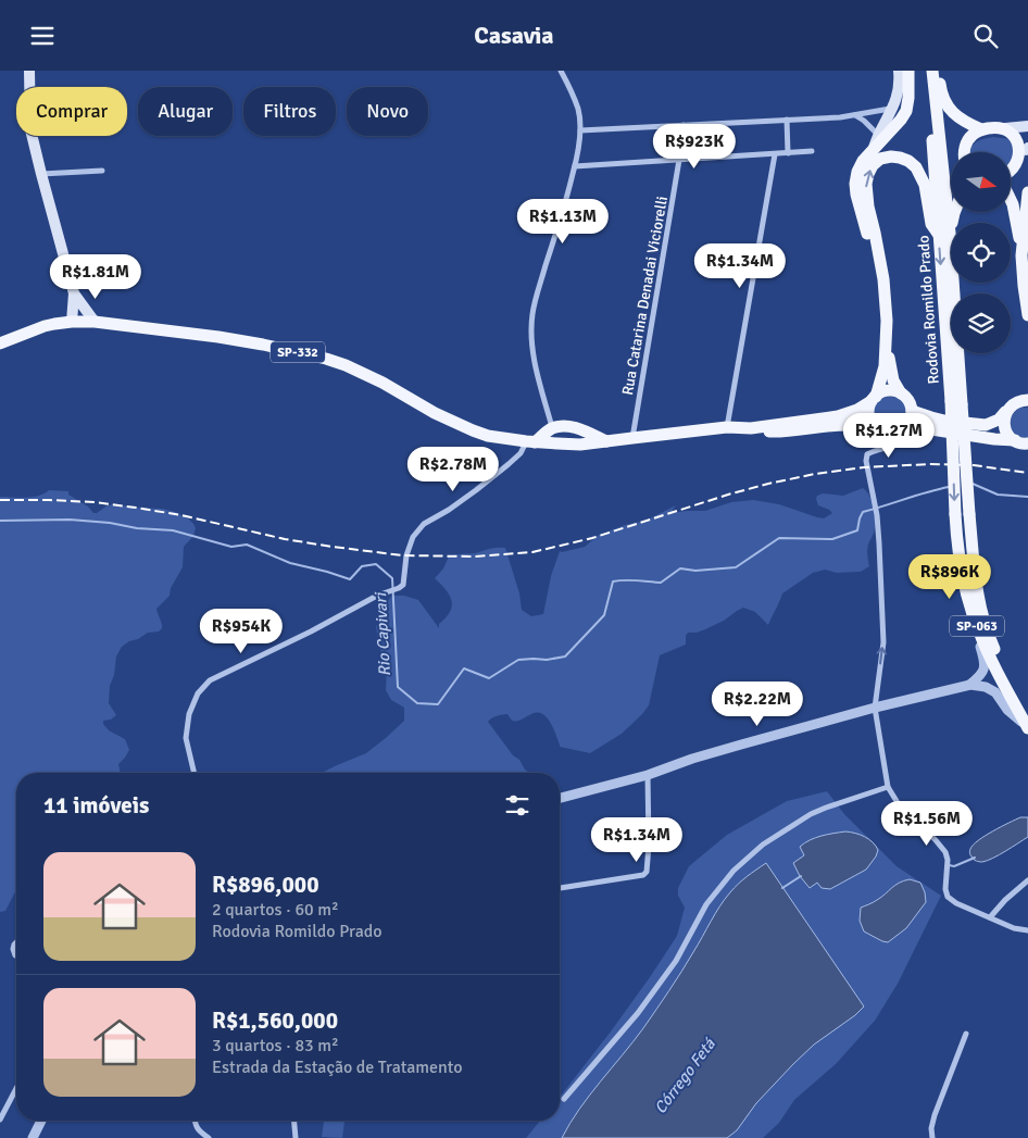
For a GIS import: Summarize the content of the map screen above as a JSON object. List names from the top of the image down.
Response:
{
  "streets": {
    "main road": ["Rodovia Romildo Prado", "SP-332", "SP-063"],
    "street": ["Rua Catarina Denadai Viciorelli"]
  },
  "crossings": [
    ["Rua Catarina Denadai Viciorelli", "SP-332"]
  ],
  "water": ["Rio Capivari", "Córrego Fetá"],
  "north": "right",
  "page": {
    "header": "Casavia",
    "chip": [
      "Comprar",
      "Alugar",
      "Filtros",
      "Novo"
    ],
    "price": [
      "R$923K",
      "R$1.13M",
      "R$1.34M",
      "R$1.81M",
      "R$1.27M",
      "R$2.78M",
      "R$896K",
      "R$954K",
      "R$2.22M",
      "R$1.56M",
      "R$1.34M"
    ],
    "heading": "11 imóveis",
    "list": [
      {
        "name": "R$896,000",
        "note": "2 quartos · 60 m² · Rodovia Romildo Prado"
      },
      {
        "name": "R$1,560,000",
        "note": "3 quartos · 83 m² · Estrada da Estação de Tratamento"
      }
    ]
  }
}
